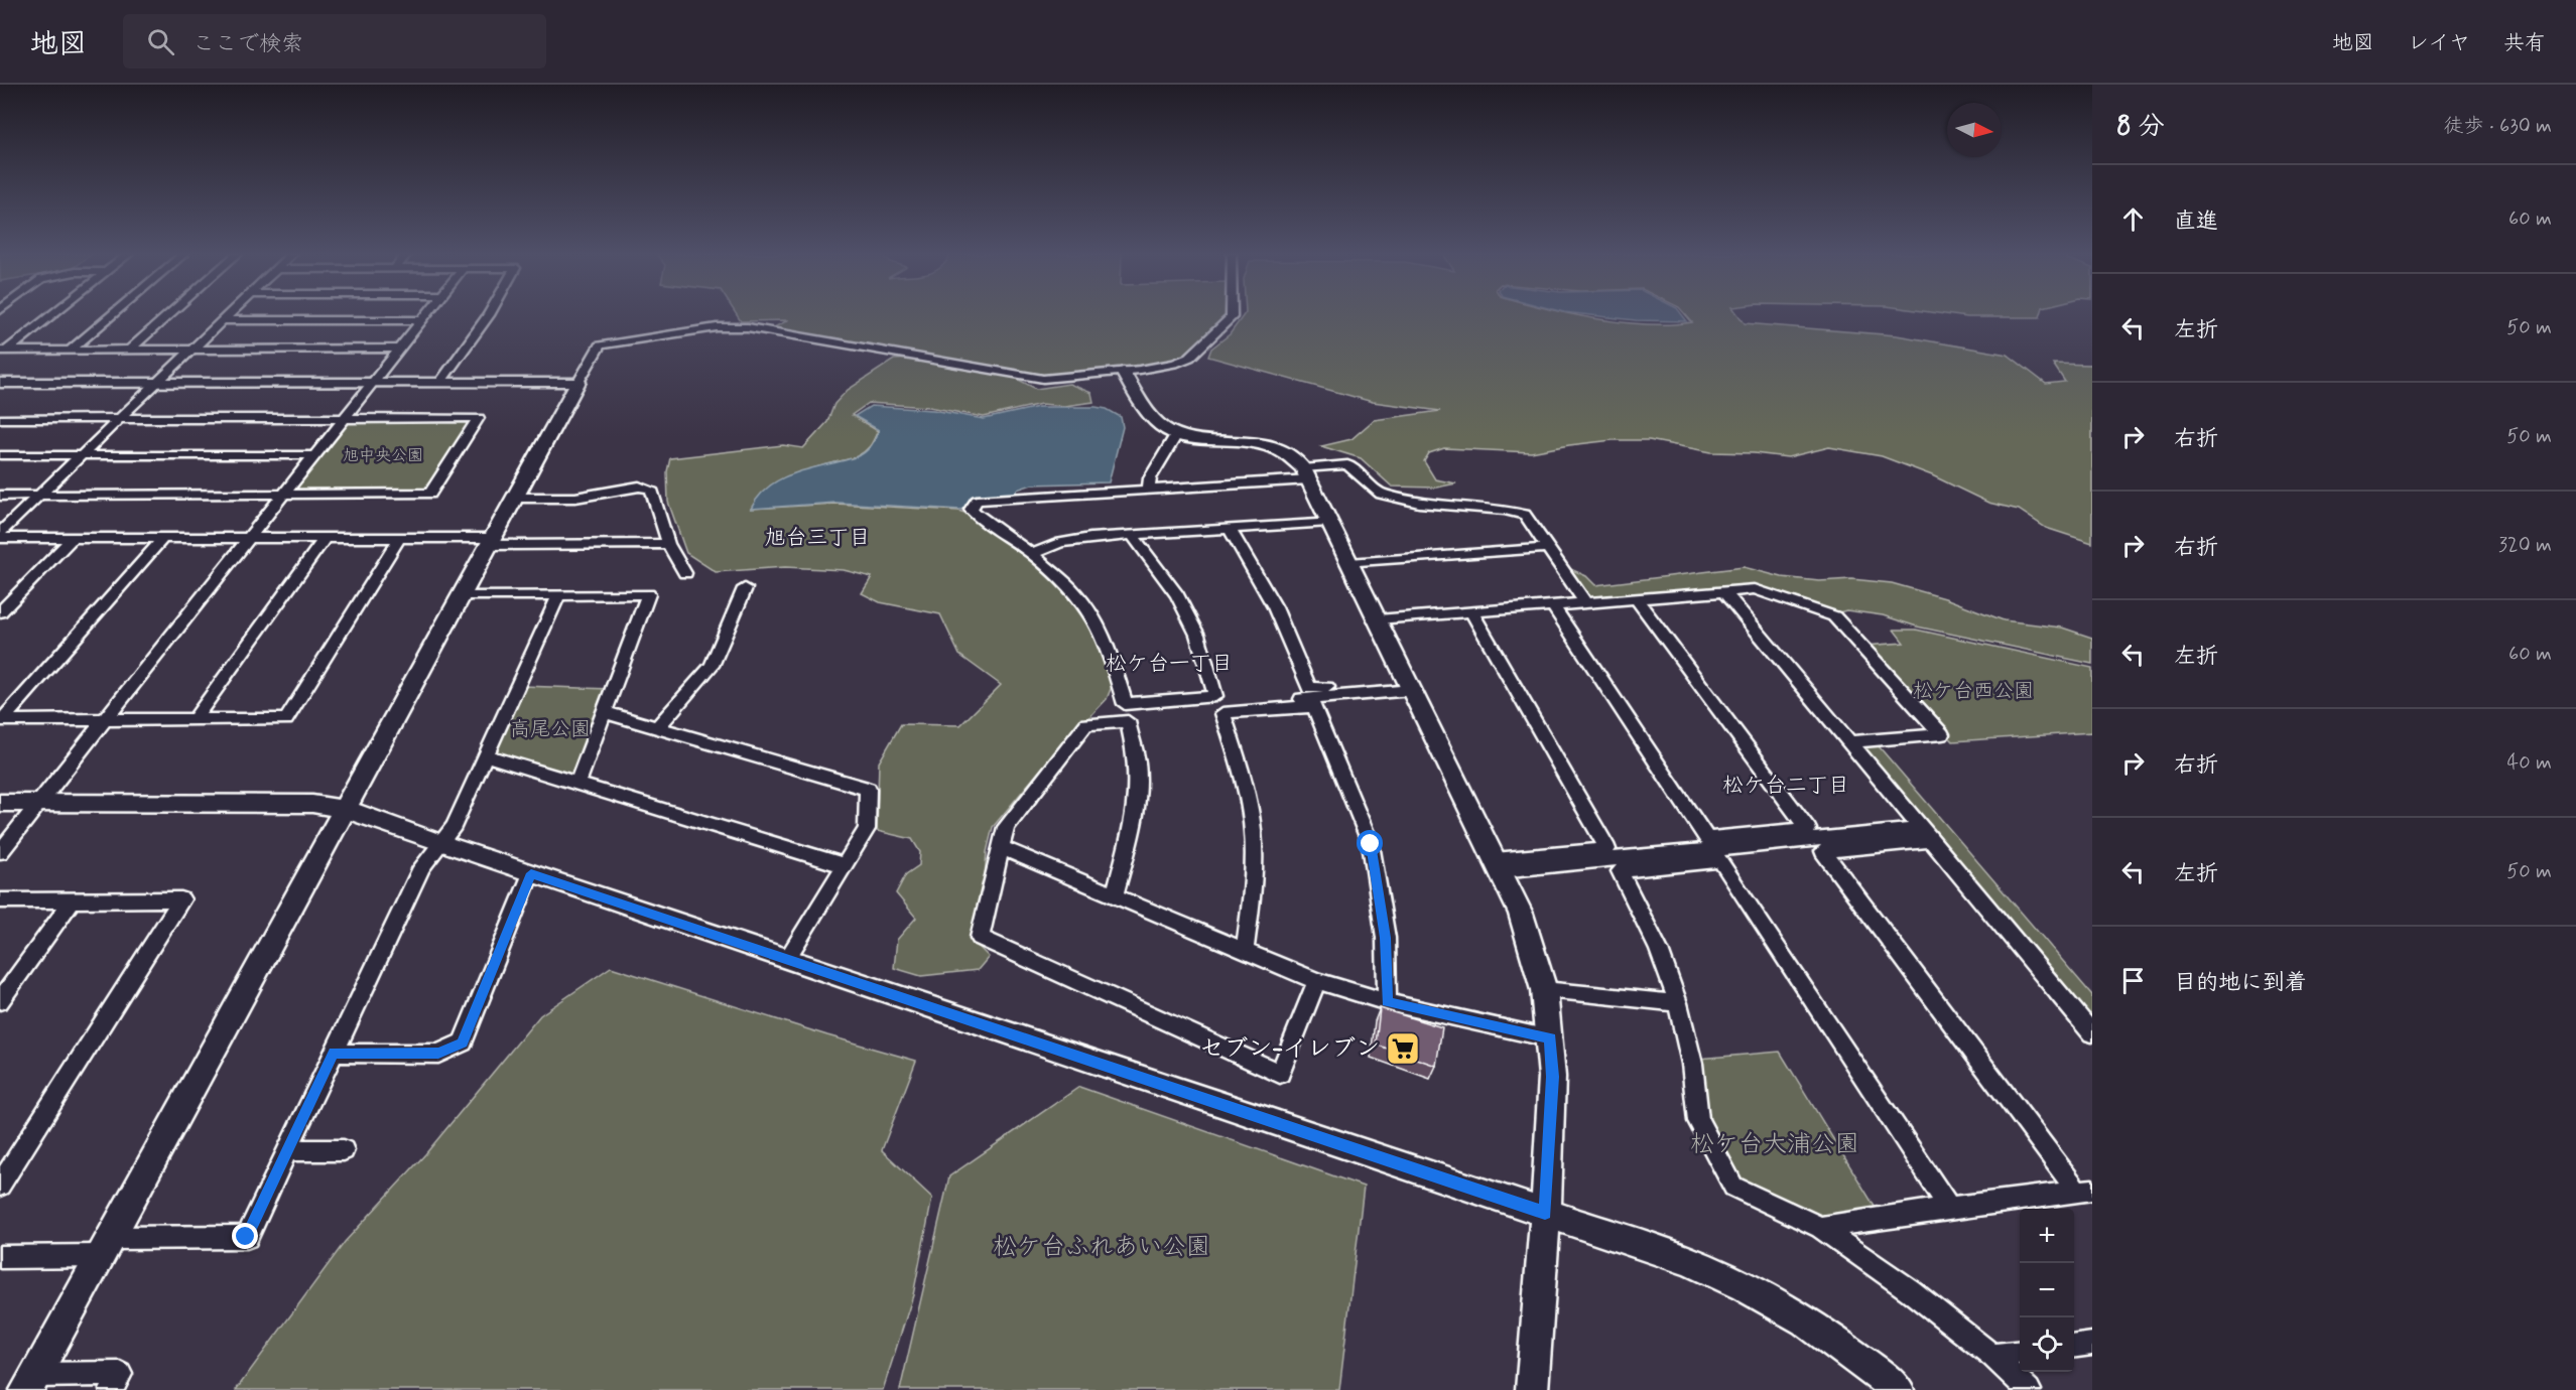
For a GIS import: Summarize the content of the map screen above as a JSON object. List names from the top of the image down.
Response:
{
  "districts": ["旭台三丁目", "松ケ台一丁目", "松ケ台二丁目"],
  "parks": [
    "旭中央公園",
    "松ケ台西公園",
    "高尾公園",
    "松ケ台大浦公園",
    "松ケ台ふれあい公園"
  ],
  "places": {
    "supermarket": ["セブン-イレブン"]
  },
  "north": "right",
  "page": {
    "header": "地図",
    "search": "ここで検索",
    "nav": ["地図", "レイヤ", "共有"],
    "heading": ["8 分", "徒歩 · 630 m"],
    "list": [
      ["直進", "60 m"],
      ["左折", "50 m"],
      ["右折", "50 m"],
      ["右折", "320 m"],
      ["左折", "60 m"],
      ["右折", "40 m"],
      ["左折", "50 m"],
      "目的地に到着"
    ],
    "map_buttons": ["+", "−"]
  }
}
